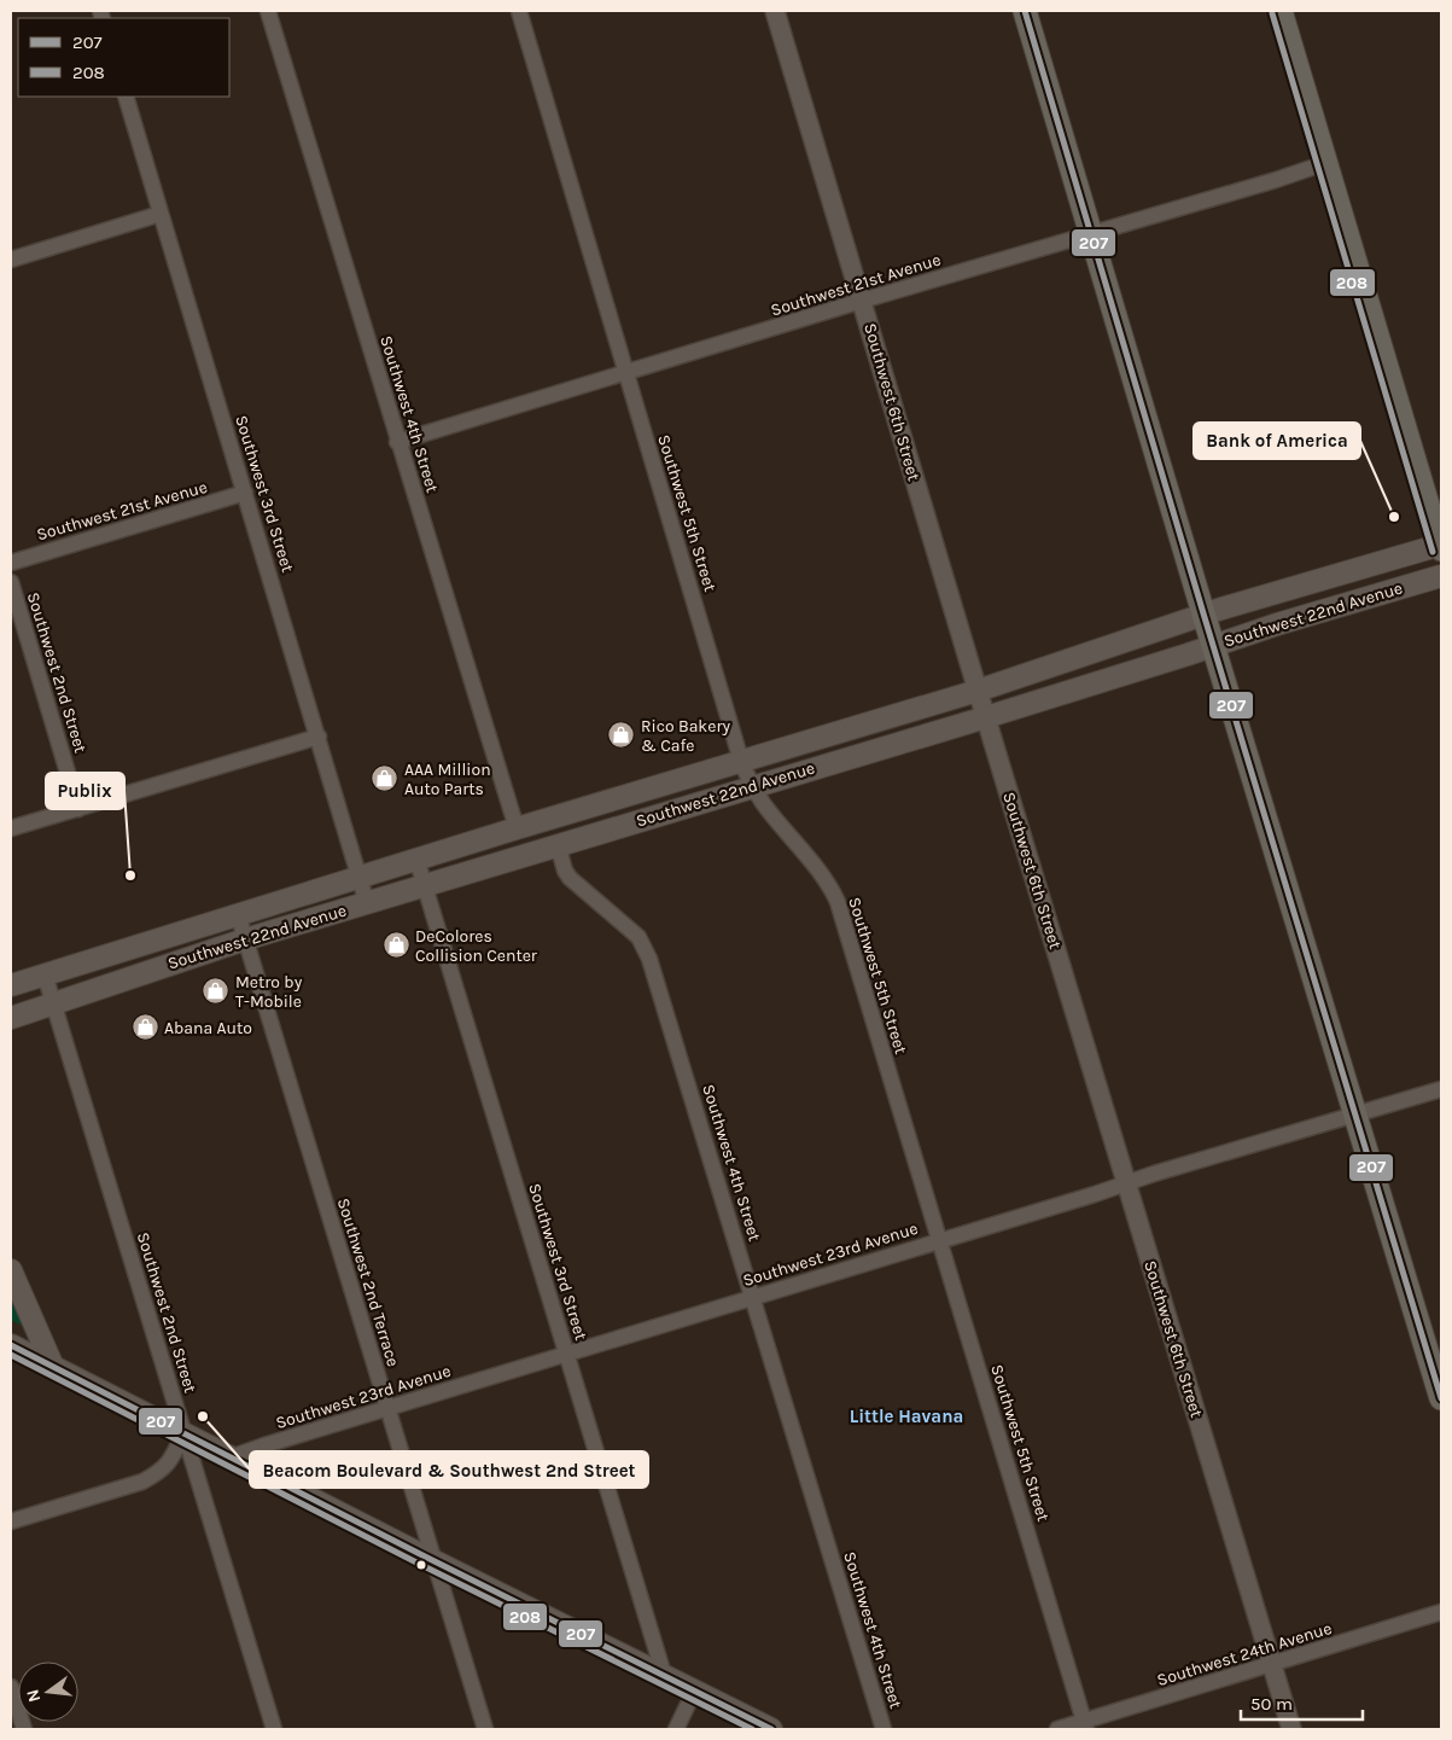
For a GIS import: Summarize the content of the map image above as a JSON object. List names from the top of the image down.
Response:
{
  "streets": {
    "main road": ["Southwest 22nd Avenue"],
    "street": [
      "Southwest 21st Avenue",
      "Southwest 6th Street",
      "Southwest 4th Street",
      "Southwest 3rd Street",
      "Southwest 5th Street",
      "Southwest 2nd Street",
      "Southwest 23rd Avenue",
      "Southwest 2nd Terrace",
      "Southwest 24th Avenue"
    ]
  },
  "crossings": [
    ["Southwest 21st Avenue", "Southwest 6th Street"],
    ["Southwest 21st Avenue", "Southwest 4th Street"],
    ["Southwest 21st Avenue", "Southwest 3rd Street"],
    ["Southwest 21st Avenue", "Southwest 5th Street"],
    ["Southwest 6th Street", "Southwest 22nd Avenue"],
    ["Southwest 6th Street", "Southwest 23rd Avenue"],
    ["Southwest 6th Street", "Southwest 24th Avenue"],
    ["Southwest 4th Street", "Southwest 22nd Avenue"],
    ["Southwest 4th Street", "Southwest 23rd Avenue"],
    ["Southwest 3rd Street", "Southwest 22nd Avenue"],
    ["Southwest 3rd Street", "Southwest 23rd Avenue"],
    ["Southwest 5th Street", "Southwest 22nd Avenue"],
    ["Southwest 5th Street", "Southwest 23rd Avenue"],
    ["Southwest 5th Street", "Southwest 24th Avenue"],
    ["Southwest 22nd Avenue", "Southwest 2nd Street"],
    ["Southwest 22nd Avenue", "Southwest 2nd Terrace"],
    ["Southwest 23rd Avenue", "Southwest 2nd Terrace"]
  ],
  "districts": ["Little Havana"],
  "places": {
    "other": ["Bank of America", "Publix", "Beacom Boulevard & Southwest 2nd Street"],
    "shop": [
      "Rico Bakery & Cafe",
      "AAA Million Auto Parts",
      "DeColores Collision Center",
      "Metro by T-Mobile",
      "Abana Auto"
    ]
  },
  "lines": ["transit line 207", "transit line 208"],
  "legend": ["207", "208"],
  "scale_bar": "50 m",
  "north": "left"
}
